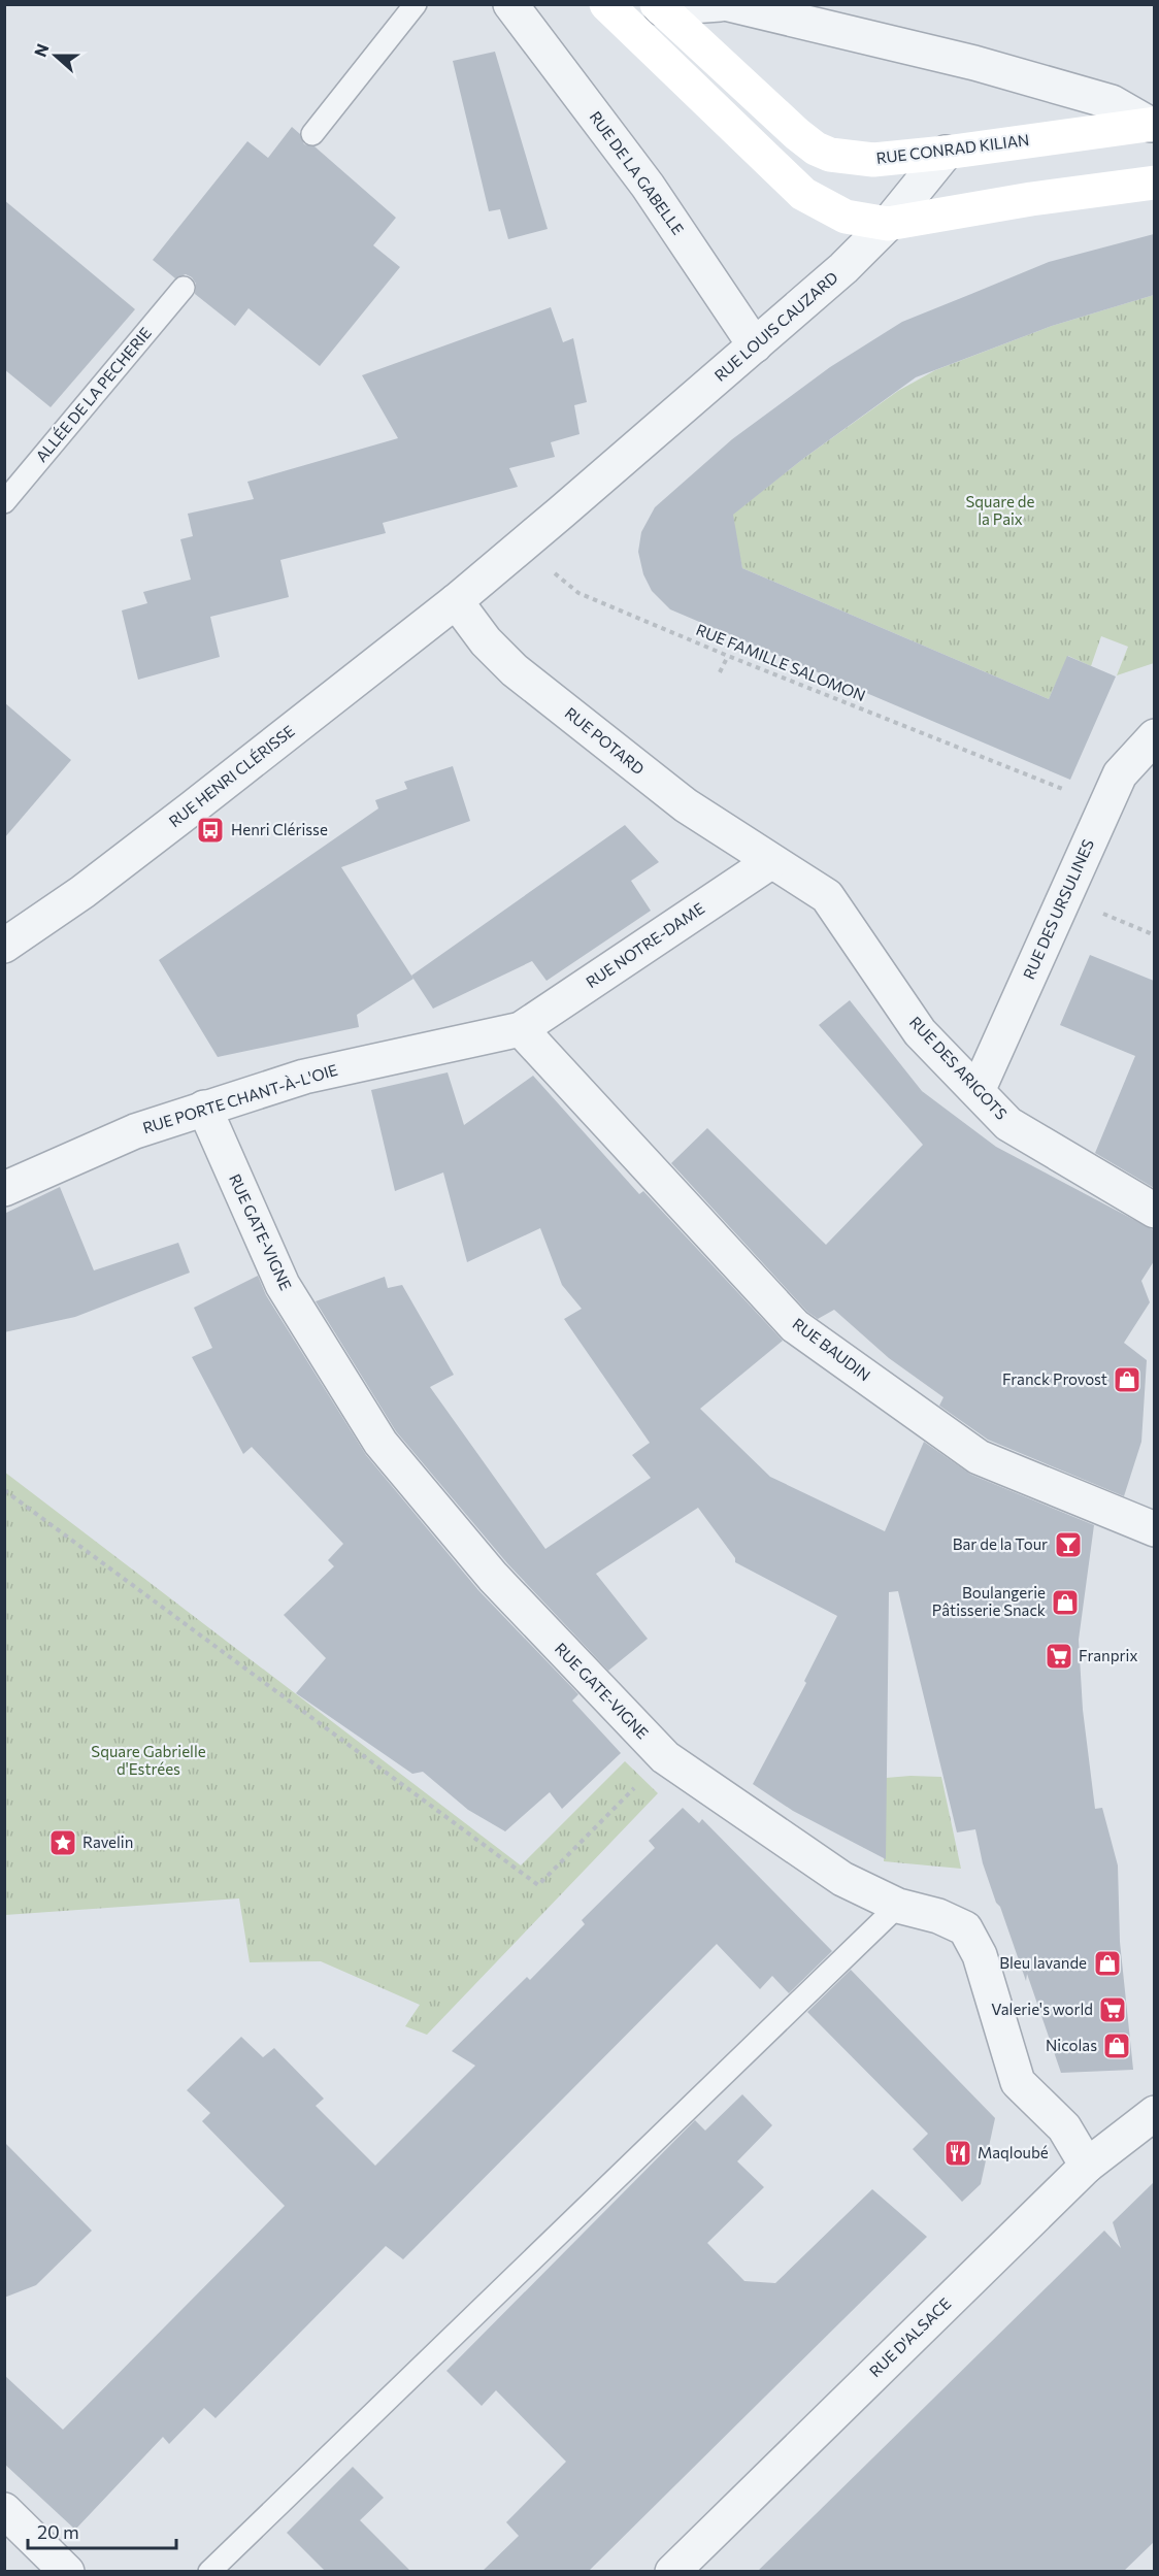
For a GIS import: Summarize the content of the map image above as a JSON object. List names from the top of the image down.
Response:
{
  "streets": {
    "main road": ["RUE CONRAD KILIAN"],
    "street": [
      "RUE DE LA GABELLE",
      "RUE LOUIS CAUZARD",
      "RUE POTARD",
      "RUE HENRI CLÉRISSE",
      "RUE DES URSULINES",
      "RUE NOTRE-DAME",
      "RUE DES ARIGOTS",
      "RUE PORTE CHANT-À-L'OIE",
      "RUE GATE-VIGNE",
      "RUE BAUDIN",
      "RUE D'ALSACE"
    ],
    "lane": ["ALLÉE DE LA PECHERIE"],
    "path": ["RUE FAMILLE SALOMON"]
  },
  "crossings": [
    ["RUE CONRAD KILIAN", "RUE LOUIS CAUZARD"],
    ["RUE DE LA GABELLE", "RUE LOUIS CAUZARD"],
    ["RUE LOUIS CAUZARD", "RUE FAMILLE SALOMON"],
    ["RUE LOUIS CAUZARD", "RUE POTARD"],
    ["RUE LOUIS CAUZARD", "RUE HENRI CLÉRISSE"],
    ["RUE POTARD", "RUE HENRI CLÉRISSE"],
    ["RUE POTARD", "RUE NOTRE-DAME"],
    ["RUE POTARD", "RUE DES ARIGOTS"],
    ["RUE DES URSULINES", "RUE DES ARIGOTS"],
    ["RUE NOTRE-DAME", "RUE DES ARIGOTS"],
    ["RUE NOTRE-DAME", "RUE PORTE CHANT-À-L'OIE"],
    ["RUE NOTRE-DAME", "RUE BAUDIN"],
    ["RUE PORTE CHANT-À-L'OIE", "RUE GATE-VIGNE"],
    ["RUE PORTE CHANT-À-L'OIE", "RUE BAUDIN"],
    ["RUE GATE-VIGNE", "RUE D'ALSACE"]
  ],
  "parks": ["Square de la Paix", "Square Gabrielle d'Estrées"],
  "places": {
    "bus stop": ["Henri Clérisse"],
    "shop": [
      "Franck Provost",
      "Boulangerie Pâtisserie Snack",
      "Bleu lavande",
      "Nicolas"
    ],
    "bar": ["Bar de la Tour"],
    "supermarket": ["Franprix", "Valerie's world"],
    "place": ["Ravelin"],
    "restaurant": ["Maqloubé"]
  },
  "scale_bar": "20 m",
  "north": "left"
}
